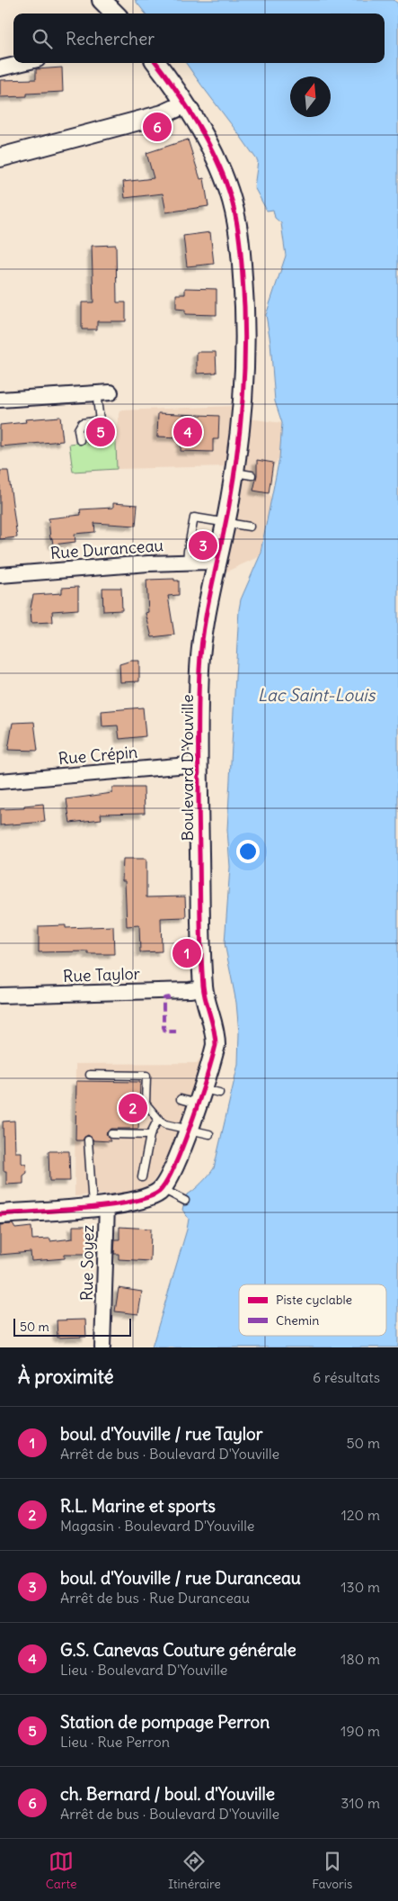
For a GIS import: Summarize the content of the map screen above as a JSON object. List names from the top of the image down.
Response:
{
  "streets": {
    "street": [
      "Rue Duranceau",
      "Rue Crépin",
      "Boulevard D'Youville",
      "Rue Taylor",
      "Rue Soyez"
    ]
  },
  "crossings": [
    ["Rue Duranceau", "Boulevard D'Youville"],
    ["Rue Crépin", "Boulevard D'Youville"],
    ["Boulevard D'Youville", "Rue Taylor"]
  ],
  "water": ["Lac Saint-Louis"],
  "legend": ["Piste cyclable", "Chemin"],
  "scale_bar": "50 m",
  "north": "top",
  "page": {
    "search": "Rechercher",
    "pins": [
      "6",
      "4",
      "5",
      "3",
      "1",
      "2"
    ],
    "scale": "50 m",
    "heading": ["À proximité", "6 résultats"],
    "list": [
      {
        "mark": "1",
        "name": "boul. d'Youville / rue Taylor",
        "note": "Arrêt de bus · Boulevard D'Youville",
        "value": "50 m"
      },
      {
        "mark": "2",
        "name": "R.L. Marine et sports",
        "note": "Magasin · Boulevard D'Youville",
        "value": "120 m"
      },
      {
        "mark": "3",
        "name": "boul. d'Youville / rue Duranceau",
        "note": "Arrêt de bus · Rue Duranceau",
        "value": "130 m"
      },
      {
        "mark": "4",
        "name": "G.S. Canevas Couture générale",
        "note": "Lieu · Boulevard D'Youville",
        "value": "180 m"
      },
      {
        "mark": "5",
        "name": "Station de pompage Perron",
        "note": "Lieu · Rue Perron",
        "value": "190 m"
      },
      {
        "mark": "6",
        "name": "ch. Bernard / boul. d'Youville",
        "note": "Arrêt de bus · Boulevard D'Youville",
        "value": "310 m"
      }
    ],
    "nav": ["Carte", "Itinéraire", "Favoris"]
  }
}
